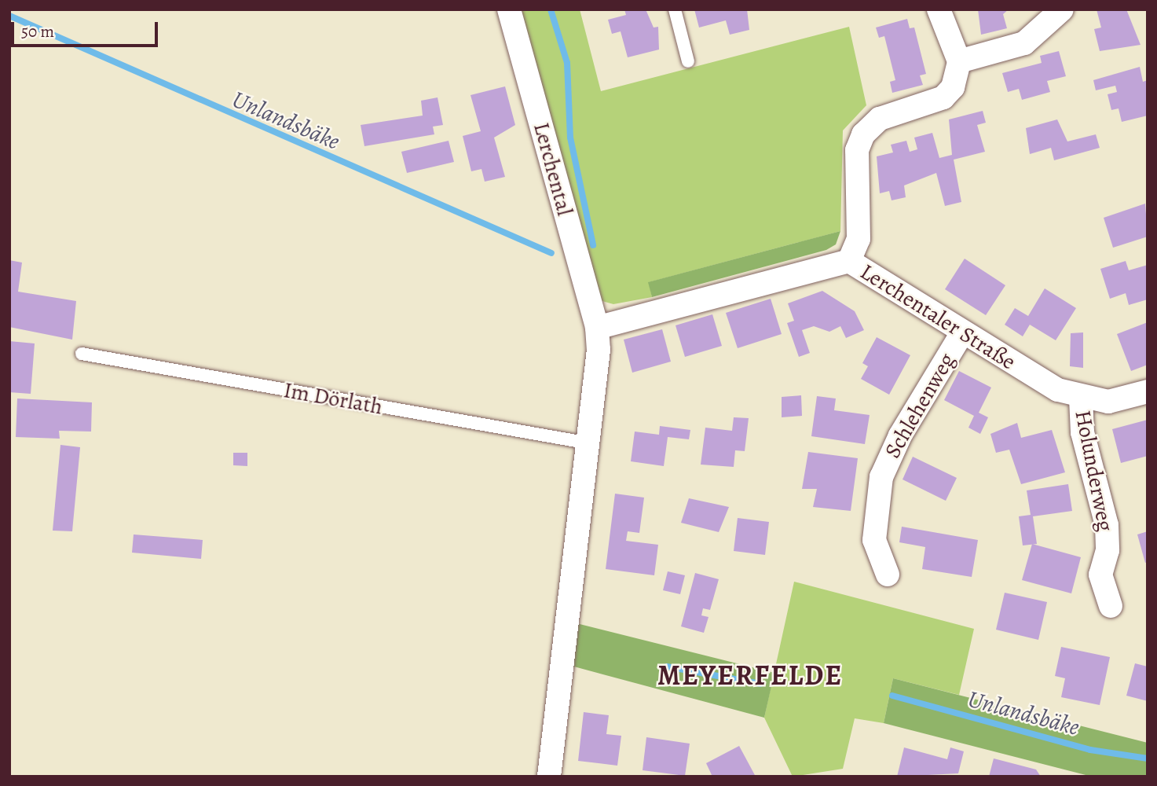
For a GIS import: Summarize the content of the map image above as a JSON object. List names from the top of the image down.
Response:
{
  "streets": {
    "street": [
      "Lerchental",
      "Lerchentaler Straße",
      "Schlehenweg",
      "Holunderweg"
    ],
    "lane": ["Im Dörlath"]
  },
  "crossings": [
    ["Lerchental", "Lerchentaler Straße"],
    ["Lerchentaler Straße", "Schlehenweg"],
    ["Lerchentaler Straße", "Holunderweg"]
  ],
  "districts": ["MEYERFELDE"],
  "water": ["Unlandsbäke"],
  "scale_bar": "50 m"
}
